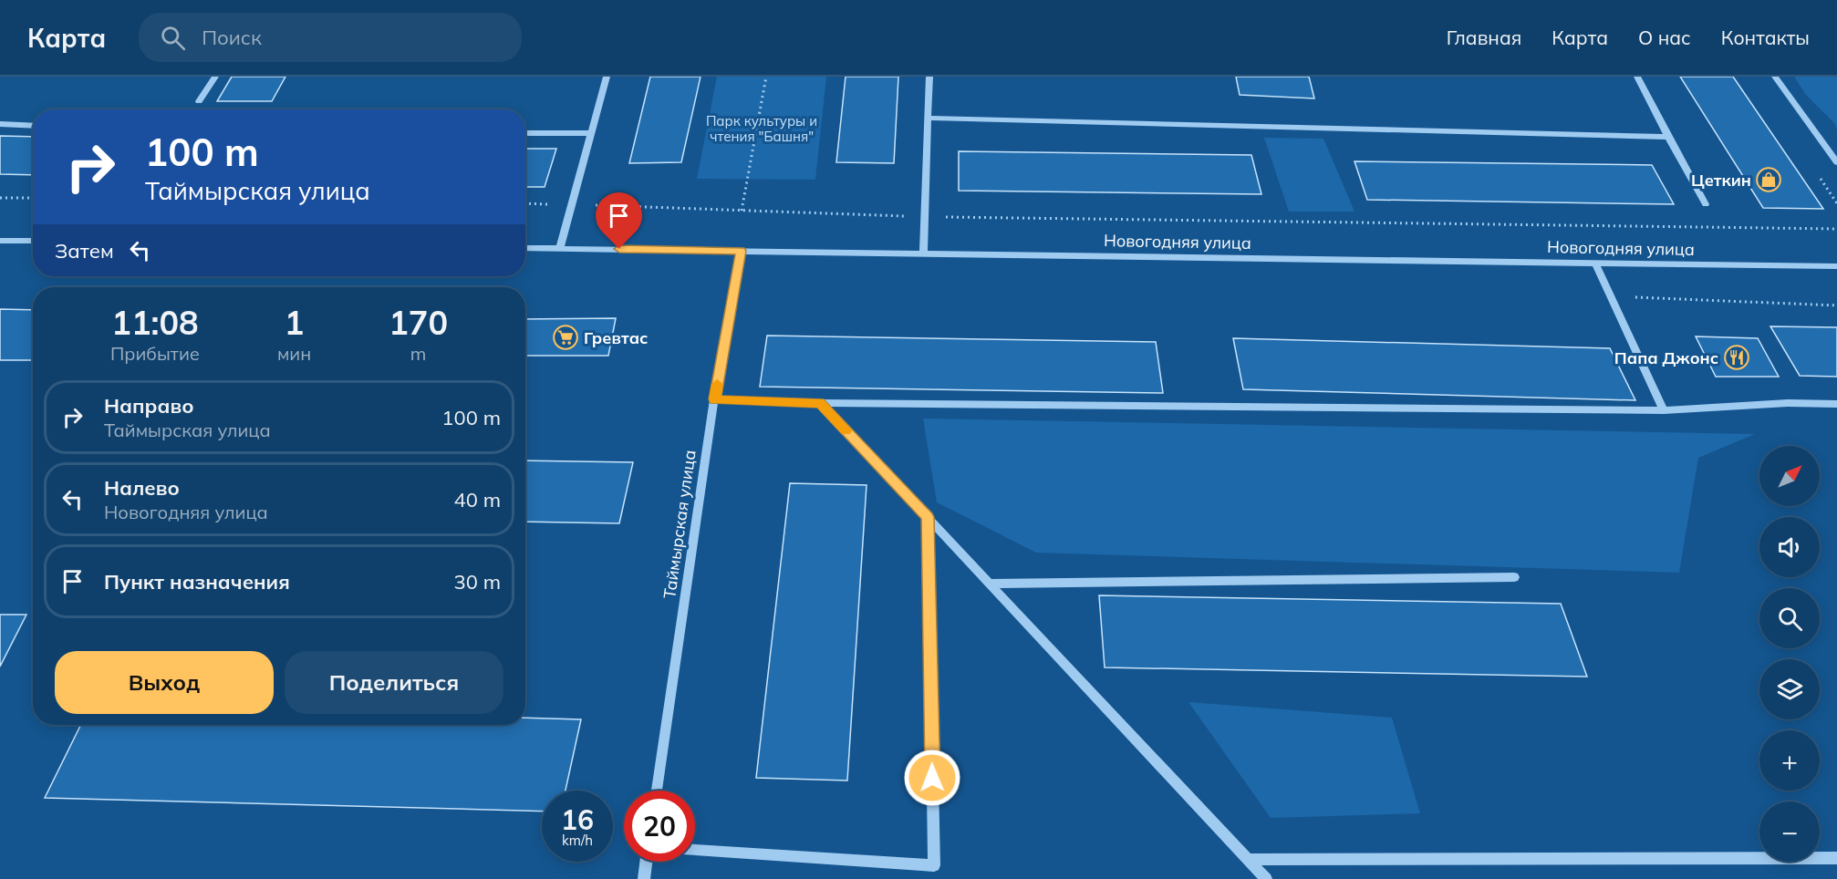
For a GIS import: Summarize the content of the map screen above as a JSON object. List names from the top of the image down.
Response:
{
  "streets": {
    "street": ["Новогодняя улица", "Таймырская улица"]
  },
  "crossings": [
    ["Новогодняя улица", "Таймырская улица"]
  ],
  "parks": ["Парк культуры и чтения \"Башня\""],
  "places": {
    "shop": ["Цеткин"],
    "supermarket": ["Гревтас"],
    "restaurant": ["Папа Джонс"]
  },
  "north": "top right",
  "page": {
    "header": "Карта",
    "search": "Поиск",
    "nav": [
      "Главная",
      "Карта",
      "О нас",
      "Контакты"
    ],
    "turn": ["100 m", "Таймырская улица"],
    "then": "Затем",
    "eta": [
      "11:08",
      "Прибытие",
      "1",
      "мин",
      "170",
      "m"
    ],
    "list": [
      {
        "name": "Направо",
        "note": "Таймырская улица",
        "value": "100 m"
      },
      {
        "name": "Налево",
        "note": "Новогодняя улица",
        "value": "40 m"
      },
      {
        "name": "Пункт назначения",
        "value": "30 m"
      }
    ],
    "map_buttons": ["+", "−"],
    "buttons": ["Выход", "Поделиться"],
    "speed": "16 km/h",
    "limit": "20"
  }
}
